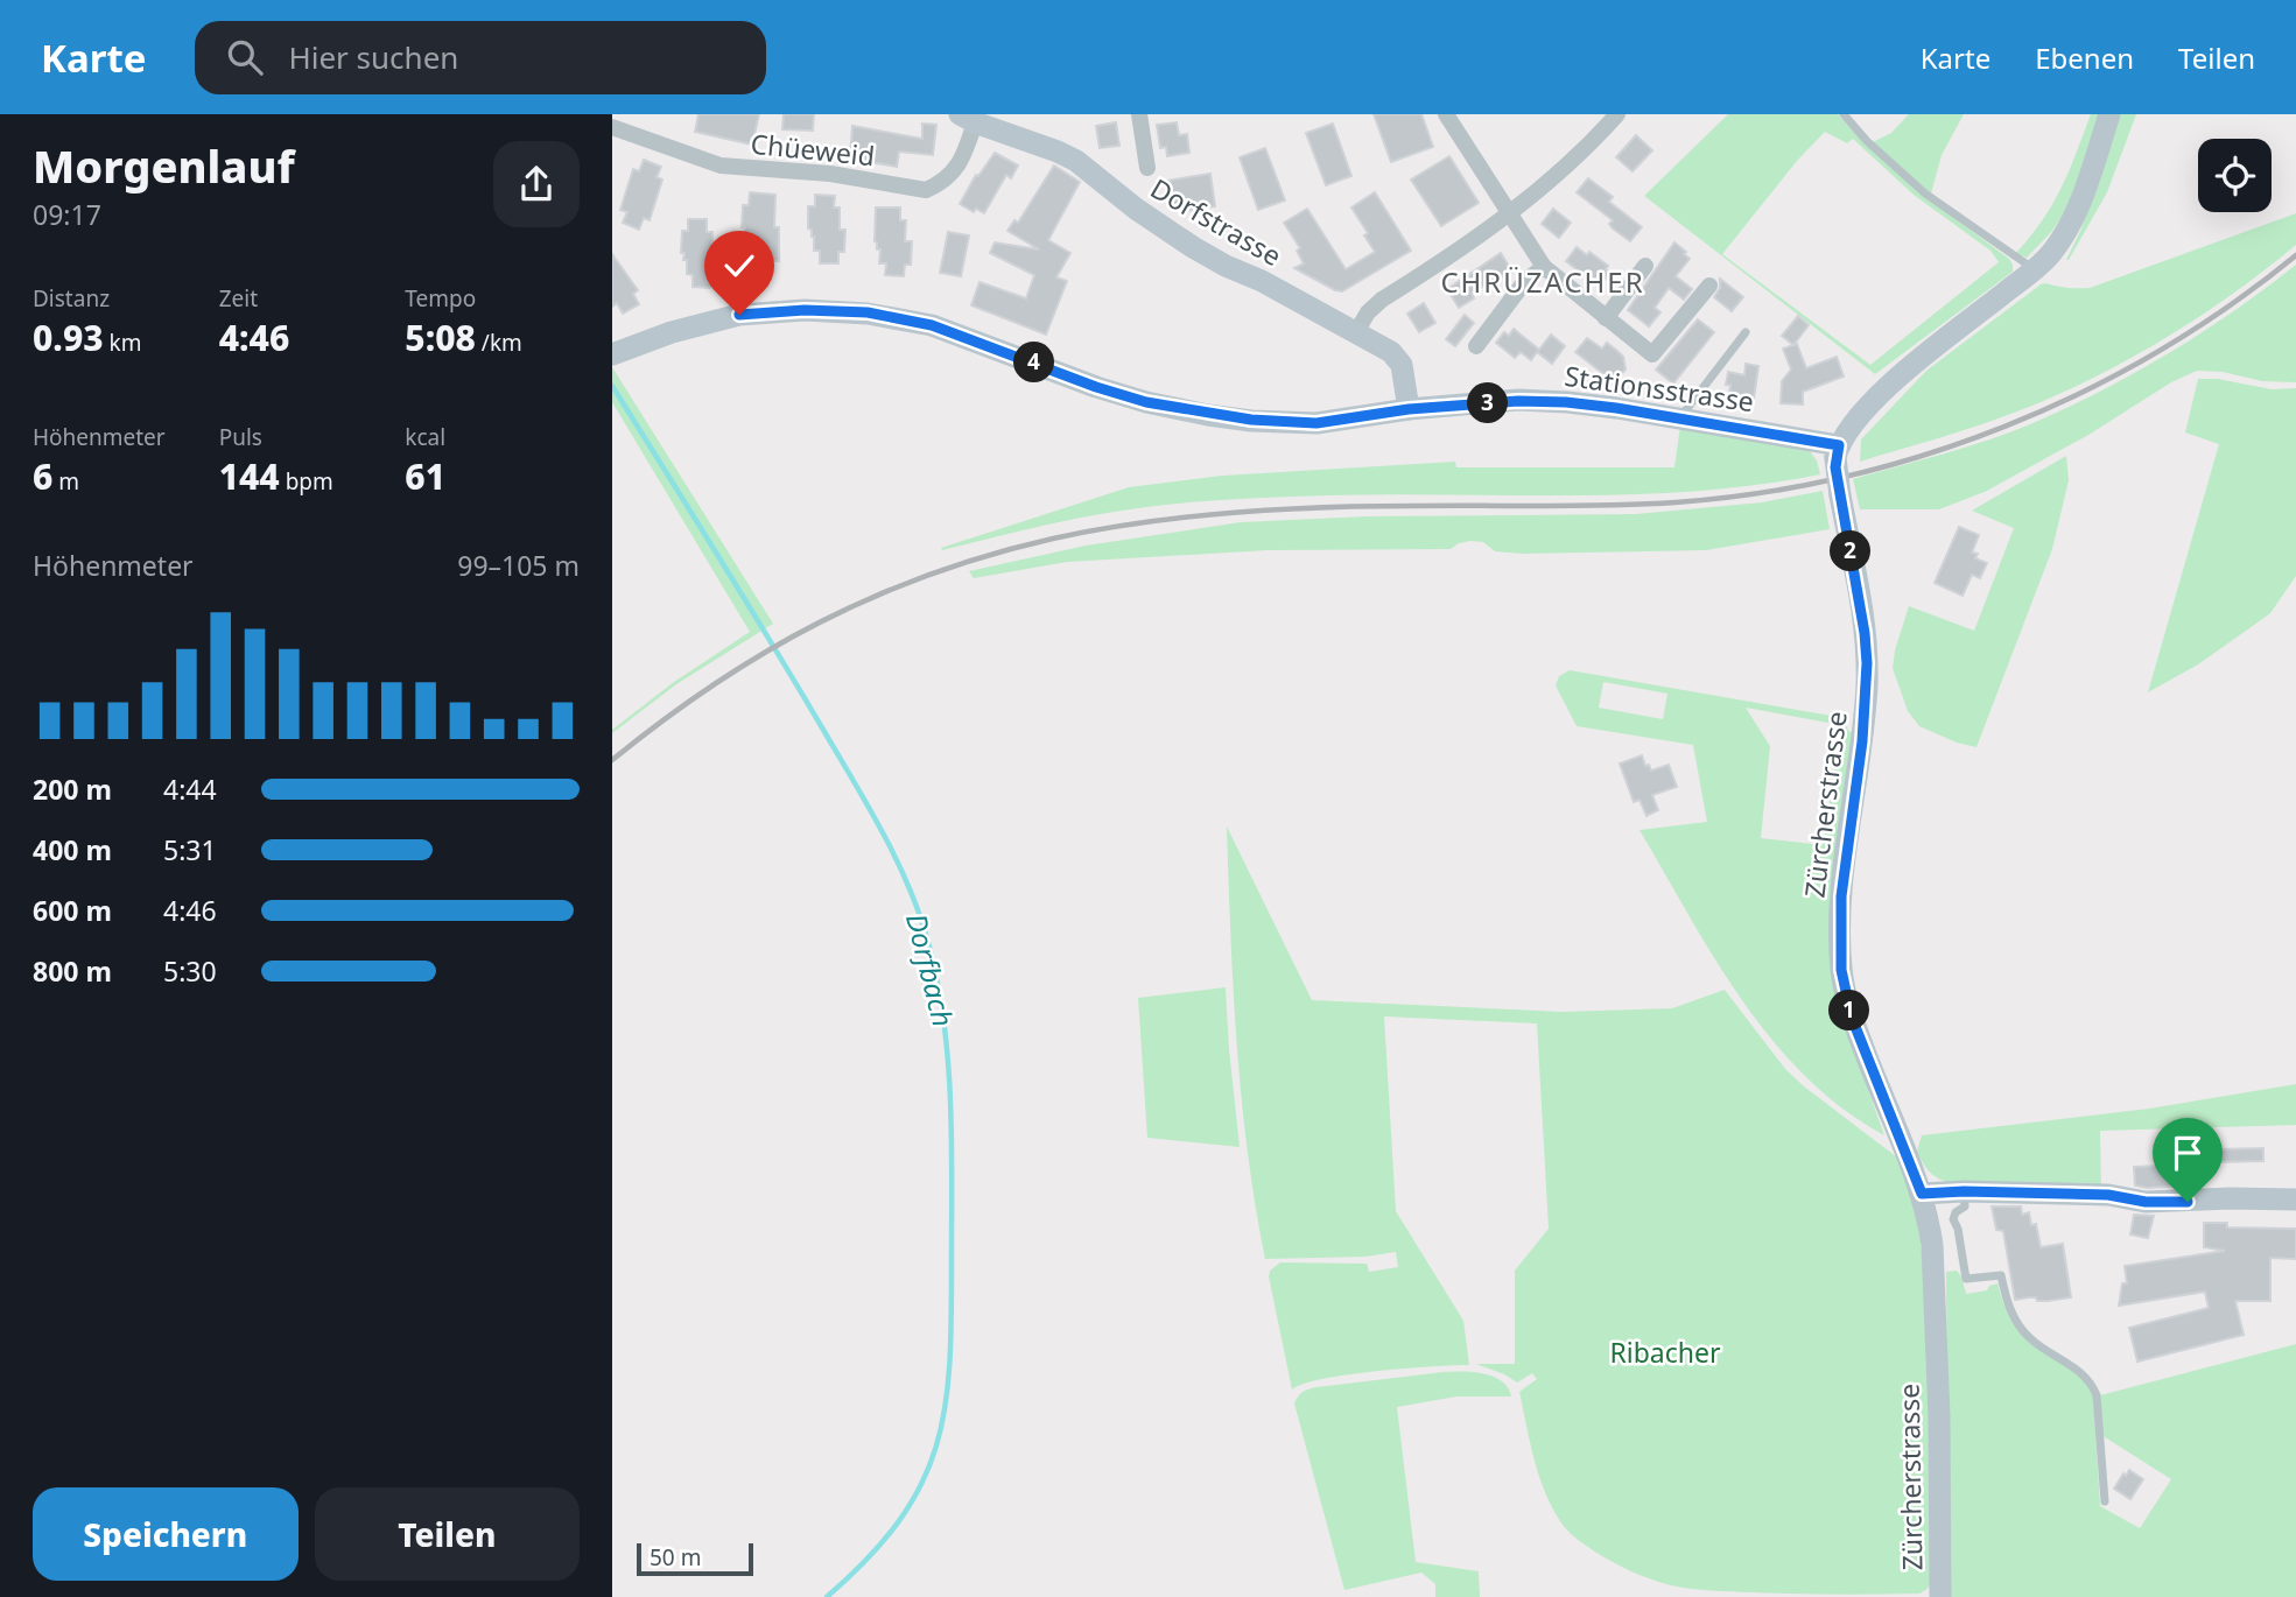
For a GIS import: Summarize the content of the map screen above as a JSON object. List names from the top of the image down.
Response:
{
  "streets": {
    "main road": ["Dorfstrasse", "Stationsstrasse", "Zürcherstrasse"],
    "street": ["Chüeweid"]
  },
  "crossings": [
    ["Chüeweid", "Dorfstrasse"],
    ["Dorfstrasse", "Stationsstrasse"],
    ["Stationsstrasse", "Zürcherstrasse"]
  ],
  "districts": ["CHRÜZACHER"],
  "water": ["Dorfbach"],
  "parks": ["Ribacher"],
  "scale_bar": "50 m",
  "page": {
    "header": "Karte",
    "search": "Hier suchen",
    "nav": ["Karte", "Ebenen", "Teilen"],
    "heading": ["Morgenlauf", "09:17"],
    "stats": [
      ["Distanz", "0.93 km"],
      ["Zeit", "4:46"],
      ["Tempo", "5:08 /km"],
      ["Höhenmeter", "6 m"],
      ["Puls", "144 bpm"],
      ["kcal", "61"]
    ],
    "pins": [
      "4",
      "3",
      "2",
      "1"
    ],
    "chart": ["Höhenmeter", "99–105 m"],
    "list": [
      {
        "name": "200 m",
        "note": "4:44"
      },
      {
        "name": "400 m",
        "note": "5:31"
      },
      {
        "name": "600 m",
        "note": "4:46"
      },
      {
        "name": "800 m",
        "note": "5:30"
      }
    ],
    "buttons": ["Speichern", "Teilen"],
    "scale": "50 m"
  }
}
